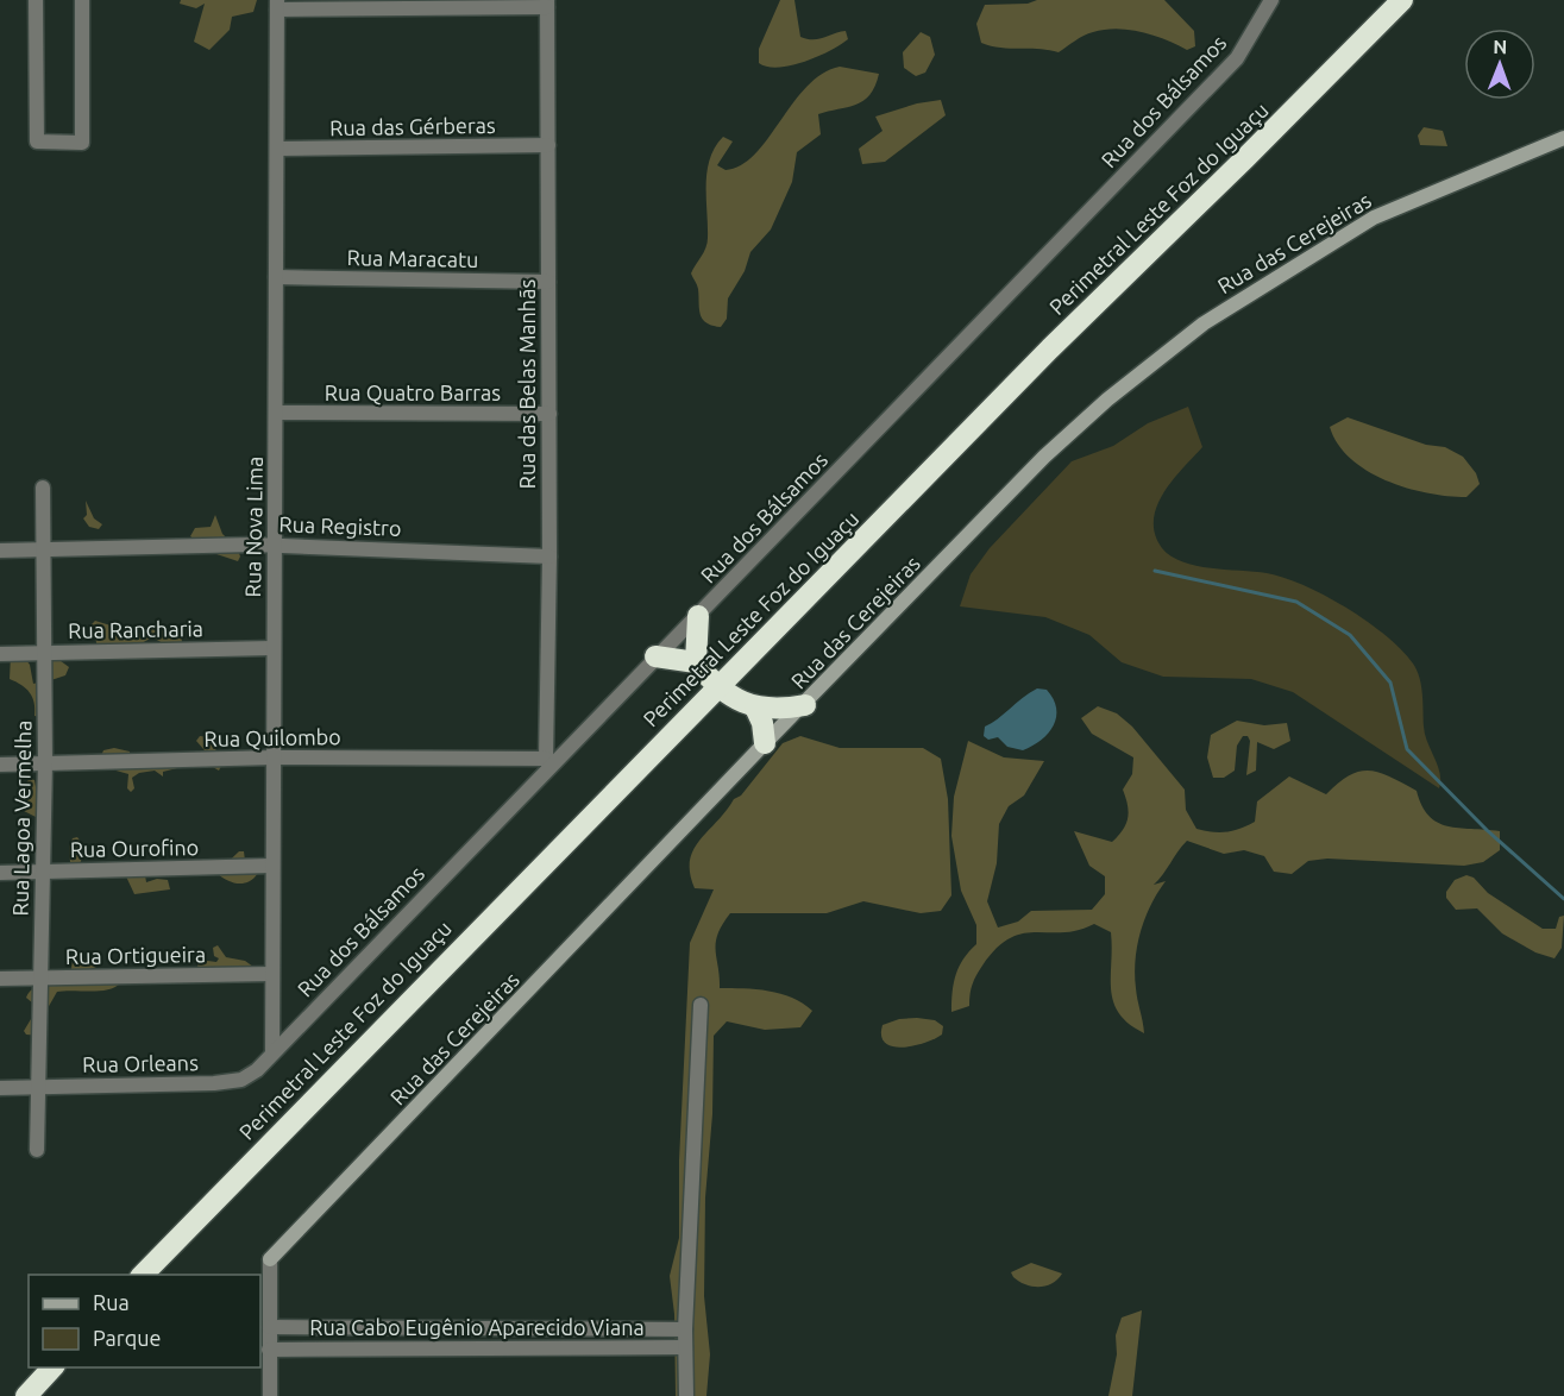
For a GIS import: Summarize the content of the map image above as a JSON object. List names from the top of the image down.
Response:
{
  "streets": {
    "highway": ["Perimetral Leste Foz do Iguaçu"],
    "street": [
      "Rua dos Bálsamos",
      "Rua das Gérberas",
      "Rua das Cerejeiras",
      "Rua Maracatu",
      "Rua das Belas Manhãs",
      "Rua Quatro Barras",
      "Rua Registro",
      "Rua Nova Lima",
      "Rua Rancharia",
      "Rua Quilombo",
      "Rua Lagoa Vermelha",
      "Rua Ourofino",
      "Rua Ortigueira",
      "Rua Orleans",
      "Rua Cabo Eugênio Aparecido Viana"
    ]
  },
  "crossings": [
    ["Rua dos Bálsamos", "Rua das Belas Manhãs"],
    ["Rua dos Bálsamos", "Rua Nova Lima"],
    ["Rua dos Bálsamos", "Rua Quilombo"],
    ["Rua dos Bálsamos", "Rua Orleans"],
    ["Rua das Gérberas", "Rua das Belas Manhãs"],
    ["Rua das Gérberas", "Rua Nova Lima"],
    ["Rua das Cerejeiras", "Rua Cabo Eugênio Aparecido Viana"],
    ["Rua Maracatu", "Rua das Belas Manhãs"],
    ["Rua Maracatu", "Rua Nova Lima"],
    ["Rua das Belas Manhãs", "Rua Quatro Barras"],
    ["Rua das Belas Manhãs", "Rua Registro"],
    ["Rua das Belas Manhãs", "Rua Quilombo"],
    ["Rua Quatro Barras", "Rua Nova Lima"],
    ["Rua Registro", "Rua Nova Lima"],
    ["Rua Registro", "Rua Lagoa Vermelha"],
    ["Rua Nova Lima", "Rua Rancharia"],
    ["Rua Nova Lima", "Rua Quilombo"],
    ["Rua Nova Lima", "Rua Ourofino"],
    ["Rua Nova Lima", "Rua Ortigueira"],
    ["Rua Nova Lima", "Rua Orleans"],
    ["Rua Rancharia", "Rua Lagoa Vermelha"],
    ["Rua Quilombo", "Rua Lagoa Vermelha"],
    ["Rua Lagoa Vermelha", "Rua Ourofino"],
    ["Rua Lagoa Vermelha", "Rua Ortigueira"],
    ["Rua Lagoa Vermelha", "Rua Orleans"]
  ],
  "legend": ["Rua", "Parque"],
  "north": "top"
}
